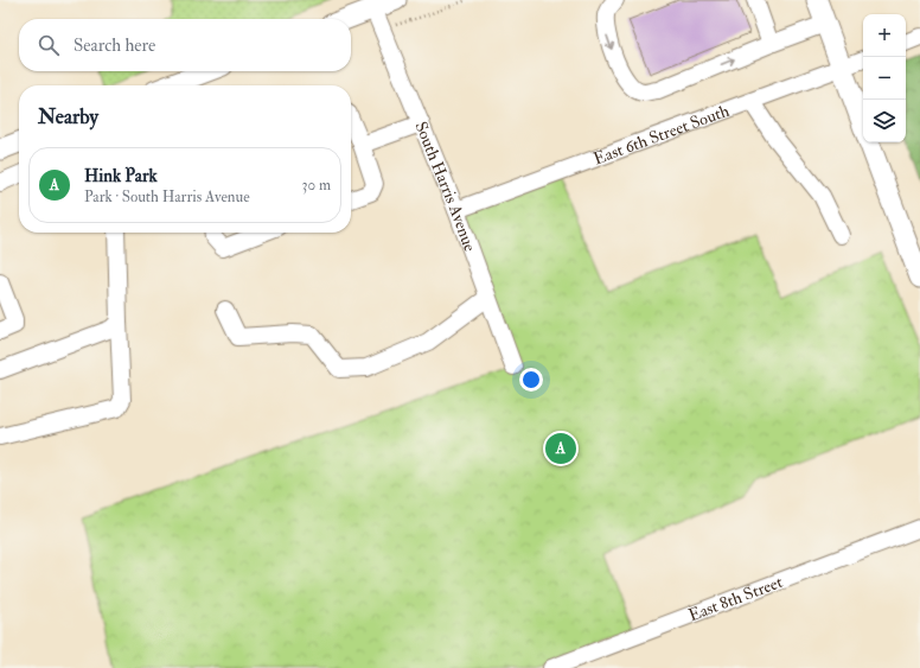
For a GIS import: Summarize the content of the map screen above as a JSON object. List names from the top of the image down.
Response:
{
  "streets": {
    "street": ["East 6th Street South", "South Harris Avenue", "East 8th Street"]
  },
  "crossings": [
    ["East 6th Street South", "South Harris Avenue"]
  ],
  "page": {
    "map_buttons": ["+", "−"],
    "search": "Search here",
    "heading": "Nearby",
    "list": [
      {
        "mark": "A",
        "name": "Hink Park",
        "note": "Park · South Harris Avenue",
        "value": "30 m"
      }
    ],
    "pins": "A"
  }
}
